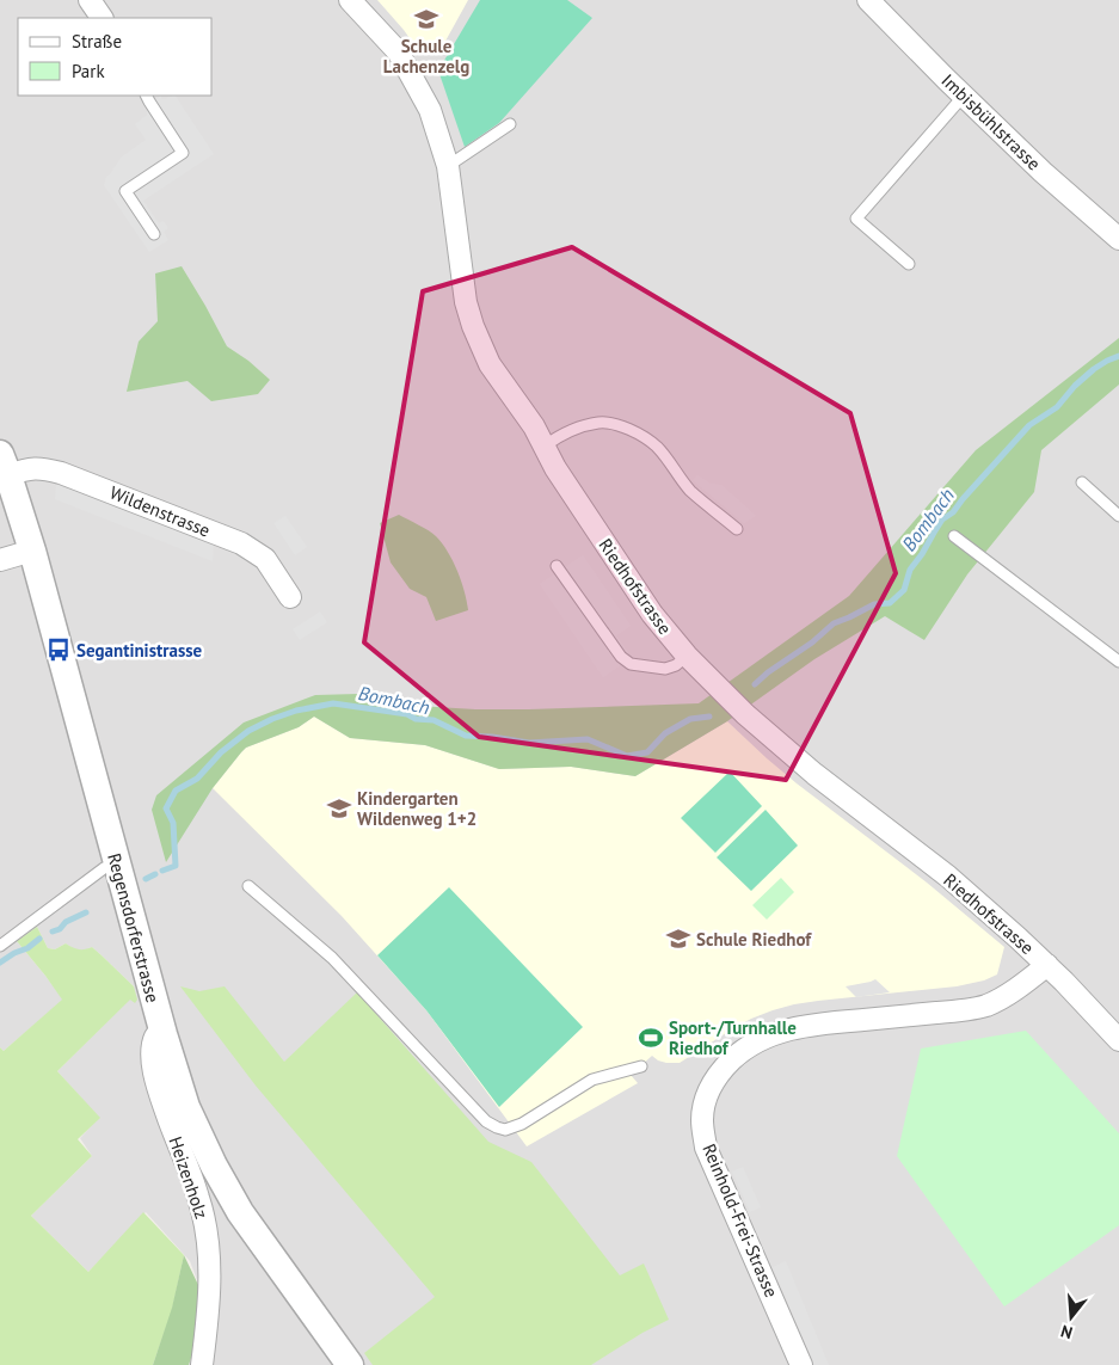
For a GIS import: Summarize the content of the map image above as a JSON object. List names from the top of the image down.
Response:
{
  "streets": {
    "street": [
      "Imbisbühlstrasse",
      "Wildenstrasse",
      "Riedhofstrasse",
      "Regensdorferstrasse",
      "Heizenholz",
      "Reinhold-Frei-Strasse"
    ]
  },
  "crossings": [
    ["Wildenstrasse", "Regensdorferstrasse"],
    ["Riedhofstrasse", "Reinhold-Frei-Strasse"],
    ["Regensdorferstrasse", "Heizenholz"]
  ],
  "water": ["Bombach"],
  "places": {
    "school or university": ["Schule Lachenzelg", "Kindergarten Wildenweg 1+2", "Schule Riedhof"],
    "bus stop": ["Segantinistrasse"],
    "sports": ["Sport-/Turnhalle Riedhof"]
  },
  "legend": ["Straße", "Park"],
  "north": "bottom"
}
